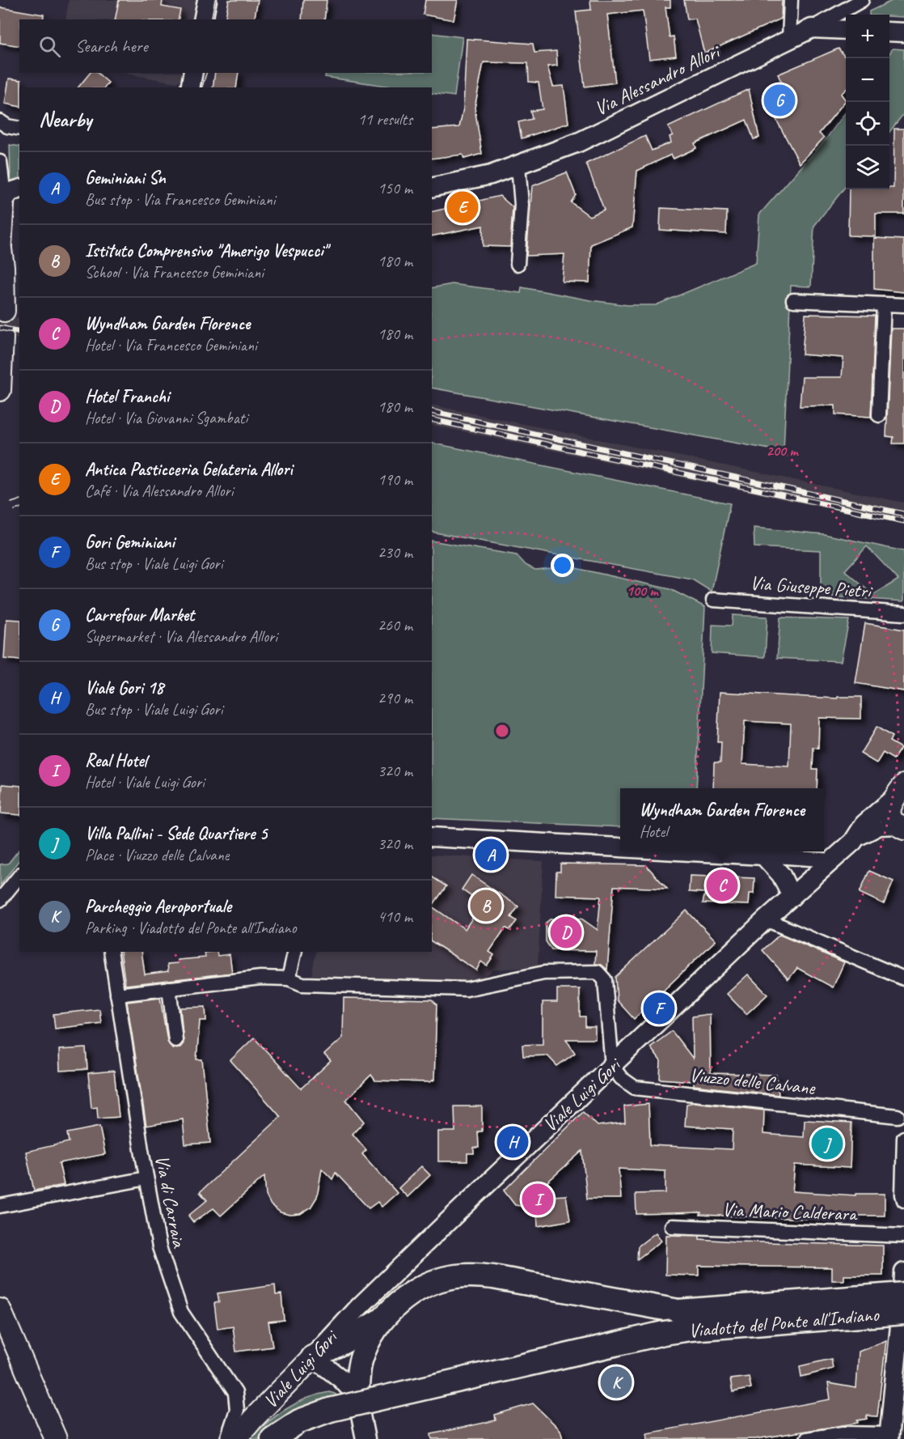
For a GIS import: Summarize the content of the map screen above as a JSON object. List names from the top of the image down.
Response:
{
  "streets": {
    "highway": ["Viadotto del Ponte all'Indiano"],
    "main road": ["Viale Luigi Gori"],
    "street": [
      "Via Alessandro Allori",
      "Via Giuseppe Pietri",
      "Viuzzo delle Calvane",
      "Via di Carraia",
      "Via Mario Calderara"
    ]
  },
  "crossings": [
    ["Viuzzo delle Calvane", "Viale Luigi Gori"]
  ],
  "page": {
    "map_buttons": ["+", "−"],
    "search": "Search here",
    "pins": [
      "G",
      "E",
      "A",
      "C",
      "B",
      "D",
      "F",
      "H",
      "J",
      "I",
      "K"
    ],
    "heading": ["Nearby", "11 results"],
    "list": [
      {
        "mark": "A",
        "name": "Geminiani Sn",
        "note": "Bus stop · Via Francesco Geminiani",
        "value": "150 m"
      },
      {
        "mark": "B",
        "name": "Istituto Comprensivo \"Amerigo Vespucci\"",
        "note": "School · Via Francesco Geminiani",
        "value": "180 m"
      },
      {
        "mark": "C",
        "name": "Wyndham Garden Florence",
        "note": "Hotel · Via Francesco Geminiani",
        "value": "180 m"
      },
      {
        "mark": "D",
        "name": "Hotel Franchi",
        "note": "Hotel · Via Giovanni Sgambati",
        "value": "180 m"
      },
      {
        "mark": "E",
        "name": "Antica Pasticceria Gelateria Allori",
        "note": "Café · Via Alessandro Allori",
        "value": "190 m"
      },
      {
        "mark": "F",
        "name": "Gori Geminiani",
        "note": "Bus stop · Viale Luigi Gori",
        "value": "230 m"
      },
      {
        "mark": "G",
        "name": "Carrefour Market",
        "note": "Supermarket · Via Alessandro Allori",
        "value": "260 m"
      },
      {
        "mark": "H",
        "name": "Viale Gori 18",
        "note": "Bus stop · Viale Luigi Gori",
        "value": "290 m"
      },
      {
        "mark": "I",
        "name": "Real Hotel",
        "note": "Hotel · Viale Luigi Gori",
        "value": "320 m"
      },
      {
        "mark": "J",
        "name": "Villa Pallini - Sede Quartiere 5",
        "note": "Place · Viuzzo delle Calvane",
        "value": "320 m"
      },
      {
        "mark": "K",
        "name": "Parcheggio Aeroportuale",
        "note": "Parking · Viadotto del Ponte all'Indiano",
        "value": "410 m"
      }
    ],
    "popup": ["Wyndham Garden Florence", "Hotel"]
  },
  "rings": ["200 m", "100 m"]
}
